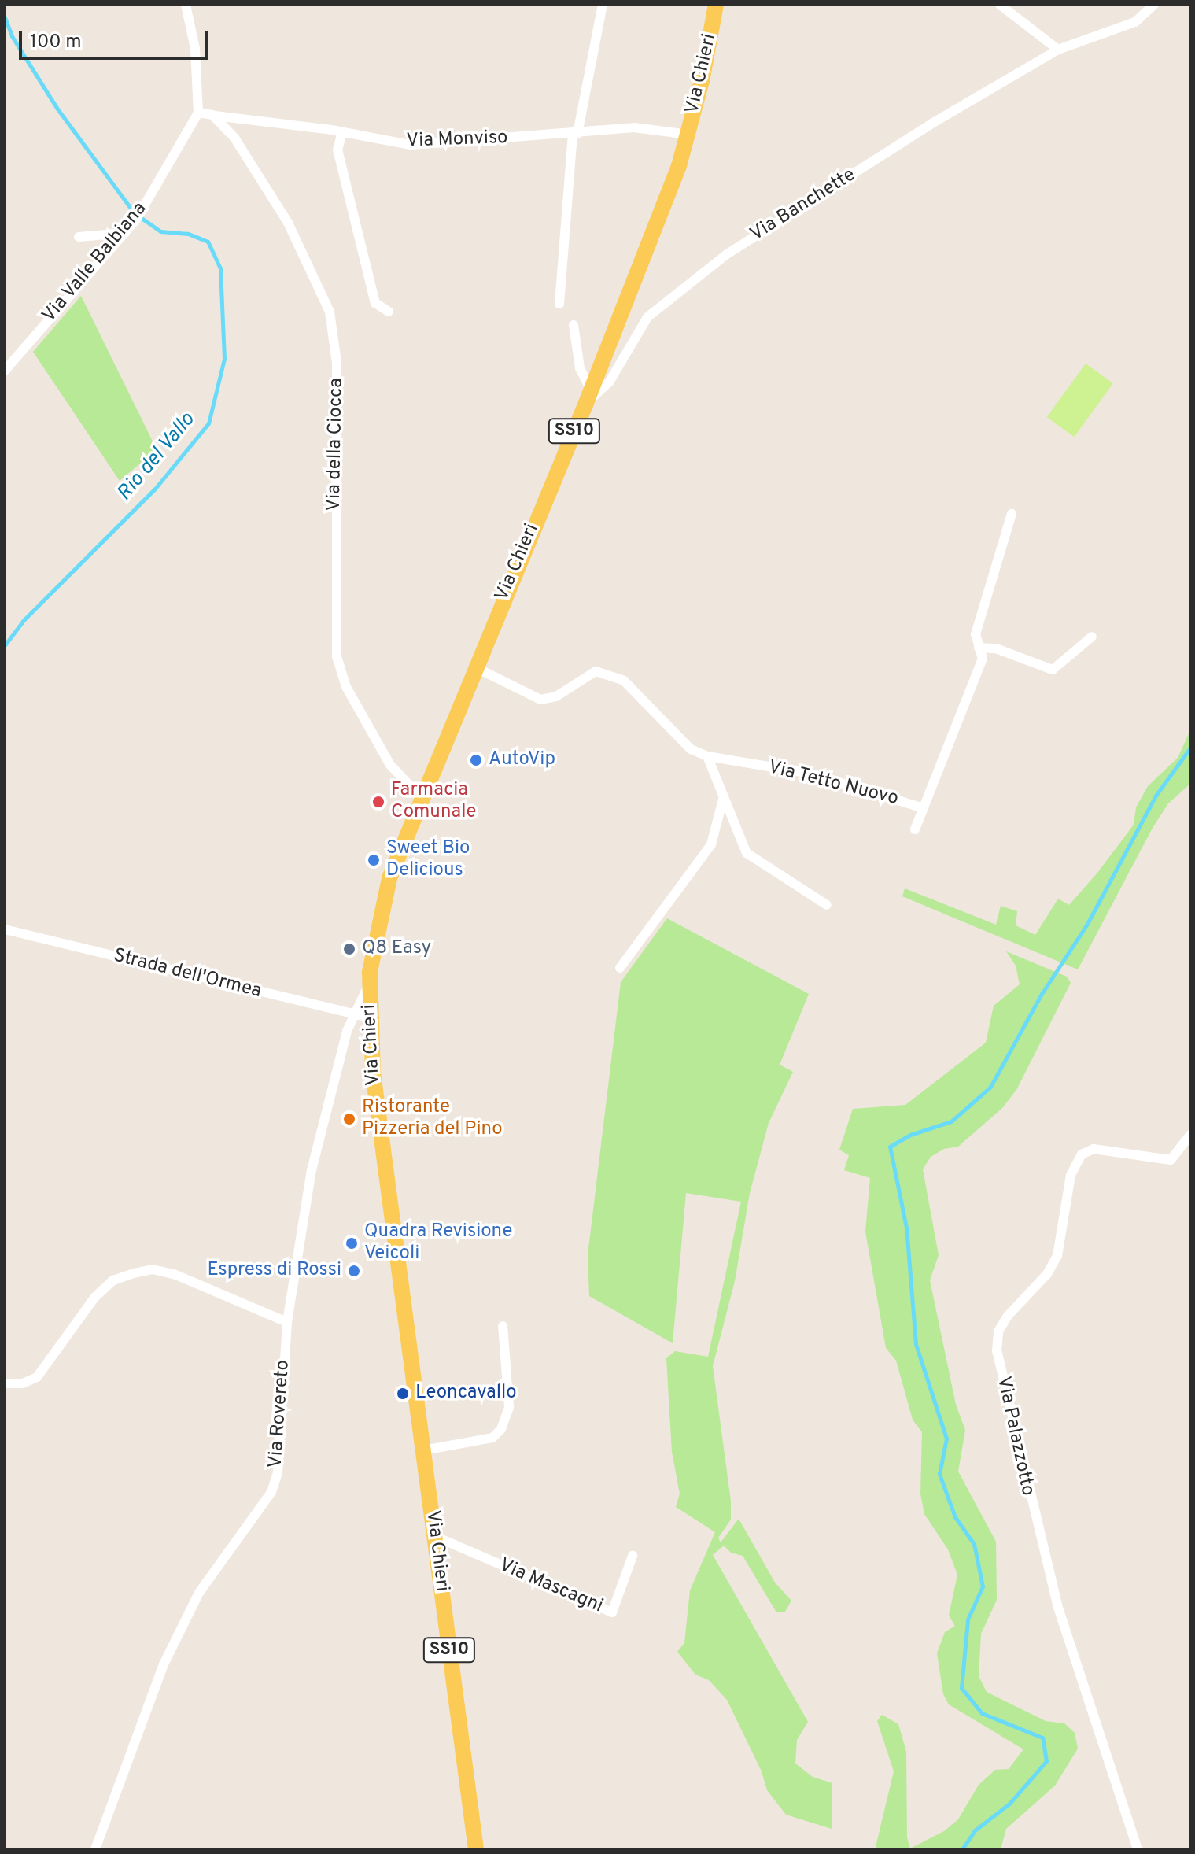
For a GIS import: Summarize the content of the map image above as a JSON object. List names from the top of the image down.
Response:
{
  "streets": {
    "main road": ["Via Chieri", "SS10"],
    "street": [
      "Via Monviso",
      "Via Banchette",
      "Via Valle Balbiana",
      "Via della Ciocca",
      "Via Tetto Nuovo",
      "Strada dell'Ormea",
      "Via Rovereto",
      "Via Palazzotto",
      "Via Mascagni"
    ]
  },
  "crossings": [
    ["Via Chieri", "Via Monviso"],
    ["Via Chieri", "Via Banchette"],
    ["Via Chieri", "Via della Ciocca"],
    ["Via Chieri", "Via Tetto Nuovo"],
    ["Via Chieri", "Strada dell'Ormea"],
    ["Via Chieri", "Via Rovereto"],
    ["Via Chieri", "Via Mascagni"],
    ["Via Monviso", "Via della Ciocca"],
    ["Strada dell'Ormea", "Via Rovereto"]
  ],
  "water": ["Rio del Vallo"],
  "places": [
    "AutoVip",
    "Farmacia Comunale",
    "Sweet Bio Delicious",
    "Q8 Easy",
    "Ristorante Pizzeria del Pino",
    "Quadra Revisione Veicoli",
    "Espress di Rossi",
    "Leoncavallo"
  ],
  "scale_bar": "100 m"
}
